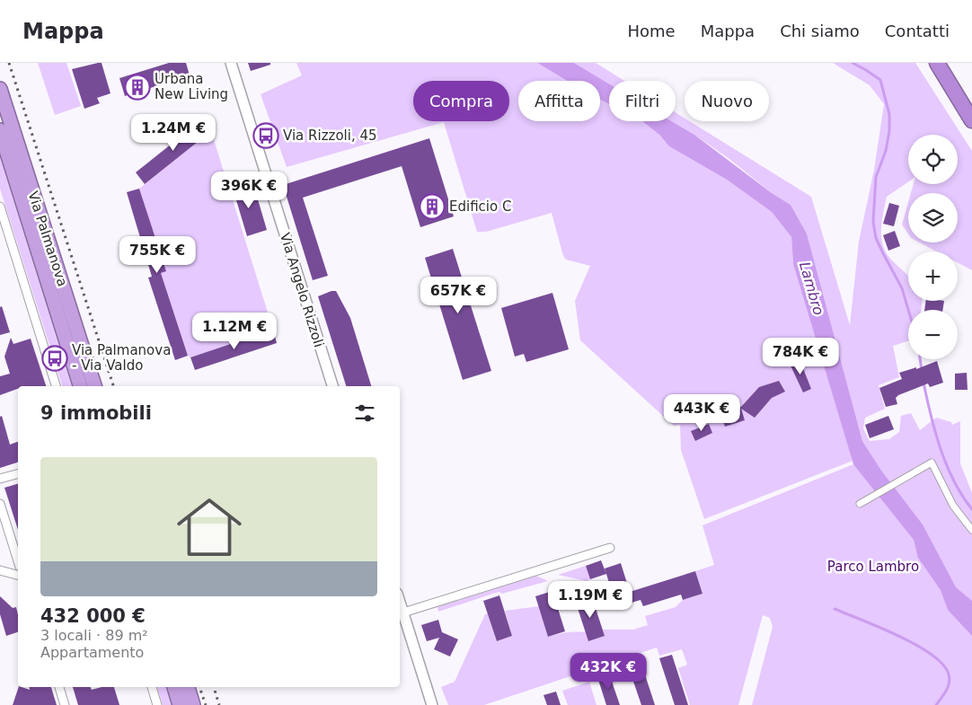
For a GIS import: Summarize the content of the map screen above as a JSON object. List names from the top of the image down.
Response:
{
  "streets": {
    "highway": ["Via Palmanova"],
    "street": ["Via Angelo Rizzoli"]
  },
  "water": ["Lambro"],
  "parks": ["Parco Lambro"],
  "places": {
    "building": ["Urbana New Living", "Edificio C"],
    "bus stop": ["Via Rizzoli, 45", "Via Palmanova - Via Valdo"]
  },
  "page": {
    "header": "Mappa",
    "nav": [
      "Home",
      "Mappa",
      "Chi siamo",
      "Contatti"
    ],
    "chip": [
      "Compra",
      "Affitta",
      "Filtri",
      "Nuovo"
    ],
    "price": [
      "1.24M €",
      "396K €",
      "755K €",
      "657K €",
      "1.12M €",
      "784K €",
      "443K €",
      "1.19M €",
      "432K €"
    ],
    "map_buttons": ["+", "−"],
    "heading": "9 immobili",
    "list": [
      {
        "name": "432 000 €",
        "note": "3 locali · 89 m² · Appartamento"
      }
    ]
  }
}
